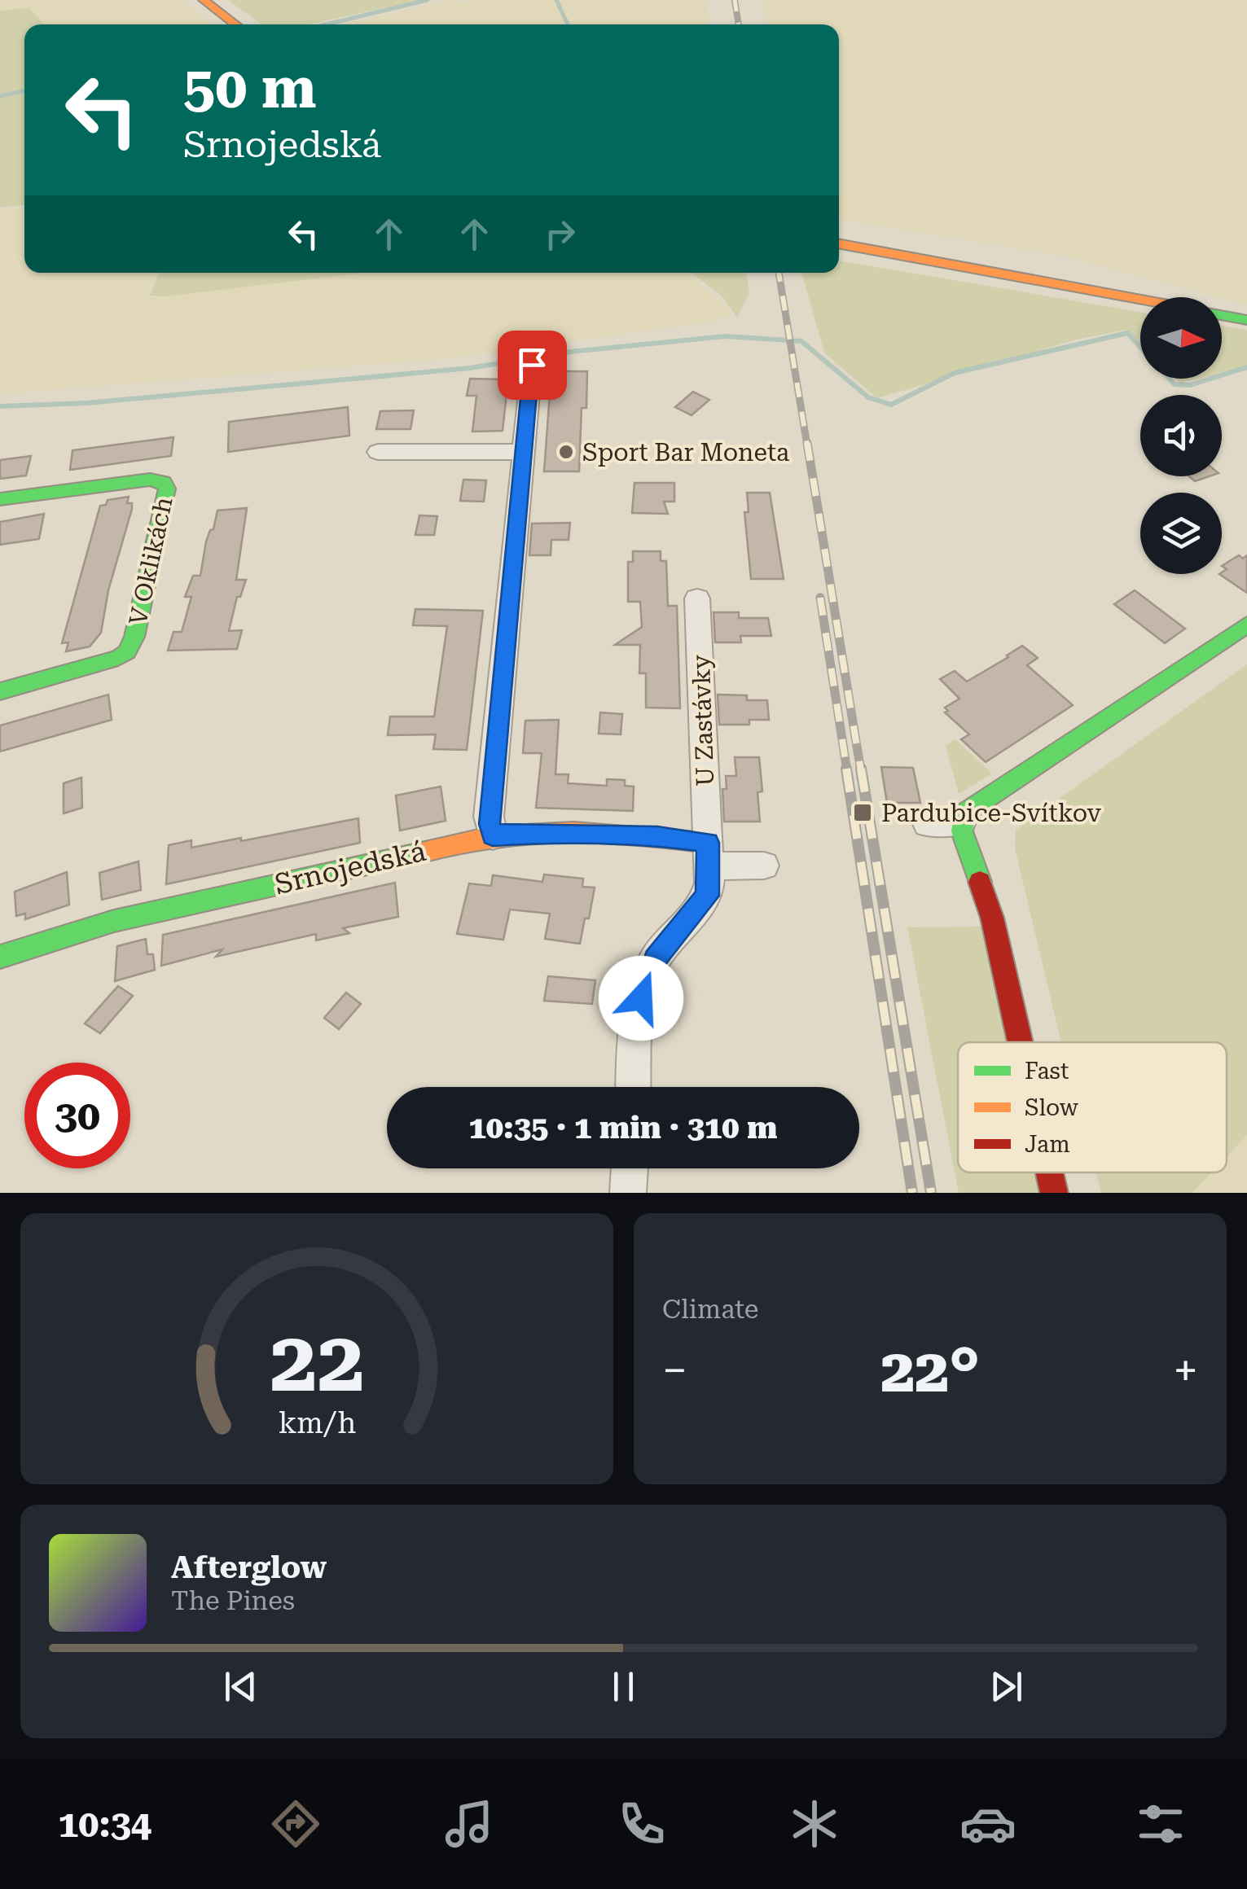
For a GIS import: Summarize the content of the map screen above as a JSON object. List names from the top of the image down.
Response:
{
  "streets": {
    "street": ["V Oklikách", "U Zastávky", "Srnojedská"]
  },
  "crossings": [
    ["U Zastávky", "Srnojedská"]
  ],
  "places": {
    "other": ["Sport Bar Moneta"],
    "transit": ["Pardubice-Svítkov"]
  },
  "legend": ["Fast", "Slow", "Jam"],
  "north": "right",
  "page": {
    "turn": ["50 m", "Srnojedská"],
    "limit": "30",
    "trip": "10:35 · 1 min · 310 m",
    "tile": "Climate",
    "heat": ["−", "22°", "+"],
    "song": ["Afterglow", "The Pines"],
    "tabs": "10:34",
    "gauge": ["22", "km/h"]
  }
}
